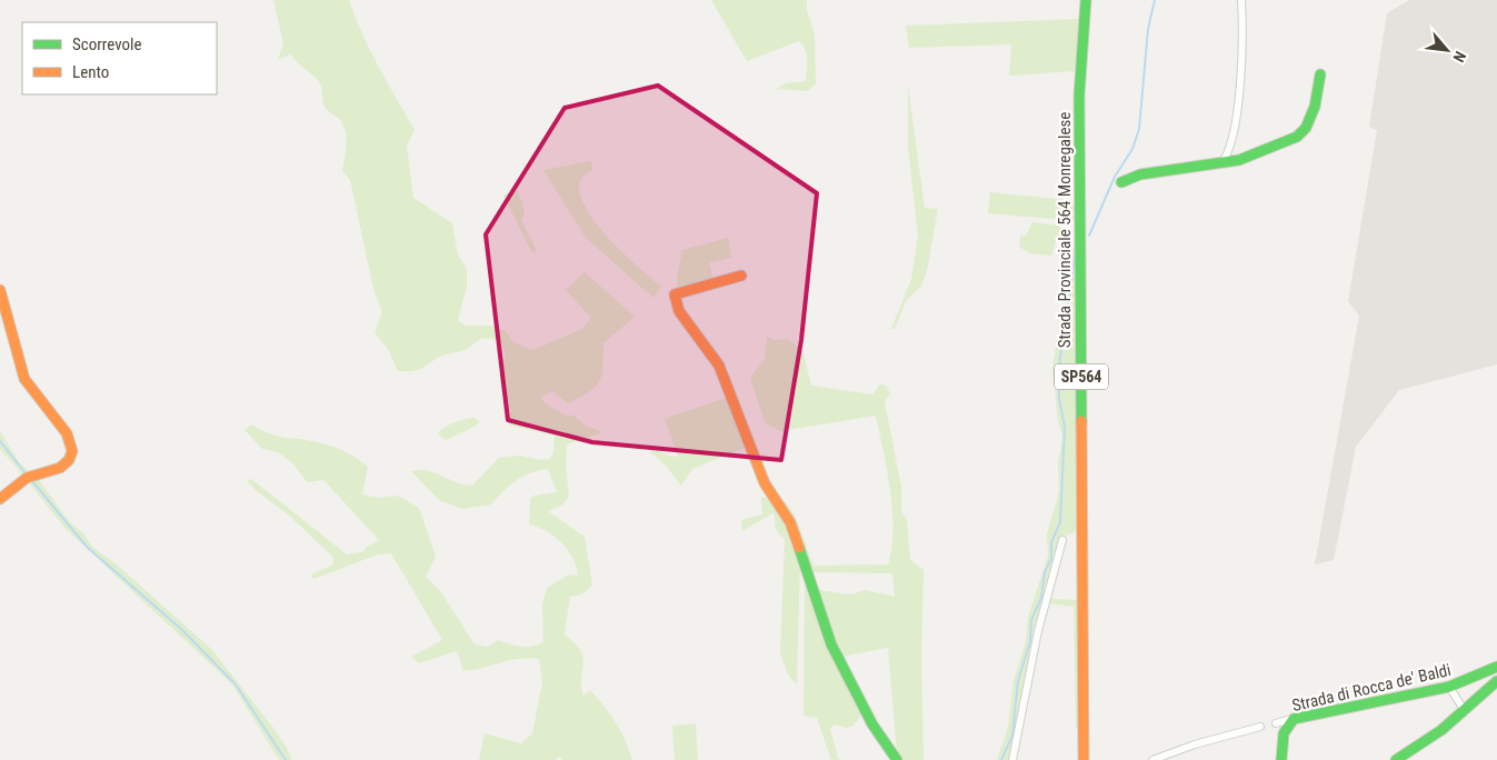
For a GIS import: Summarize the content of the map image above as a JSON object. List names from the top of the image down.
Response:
{
  "streets": {
    "street": ["Strada Provinciale 564 Monregalese", "SP564", "Strada di Rocca de' Baldi"]
  },
  "legend": ["Scorrevole", "Lento"],
  "north": "bottom right"
}
